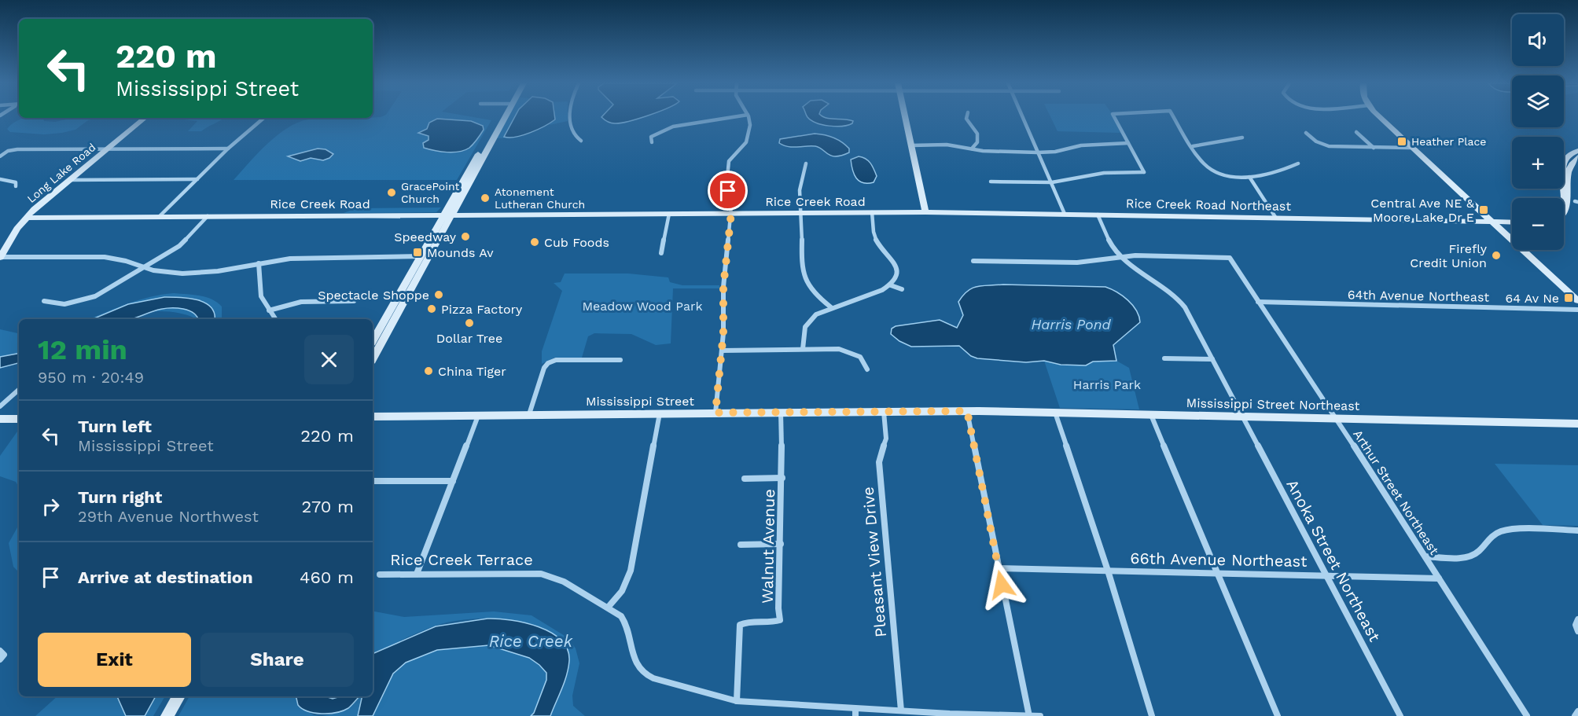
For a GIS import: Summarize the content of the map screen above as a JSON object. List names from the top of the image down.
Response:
{
  "streets": {
    "street": [
      "Long Lake Road",
      "Rice Creek Road",
      "Rice Creek Road Northeast",
      "64th Avenue Northeast",
      "Mississippi Street",
      "Mississippi Street Northeast",
      "Arthur Street Northeast",
      "Walnut Avenue",
      "Rice Creek Terrace",
      "66th Avenue Northeast",
      "Anoka Street Northeast",
      "Pleasant View Drive"
    ]
  },
  "crossings": [
    ["Long Lake Road", "Rice Creek Road"],
    ["Rice Creek Road", "Rice Creek Road Northeast"],
    ["64th Avenue Northeast", "Arthur Street Northeast"],
    ["Mississippi Street", "Mississippi Street Northeast"],
    ["Mississippi Street", "Walnut Avenue"],
    ["Mississippi Street", "Pleasant View Drive"],
    ["Mississippi Street Northeast", "Arthur Street Northeast"],
    ["Mississippi Street Northeast", "Anoka Street Northeast"],
    ["Arthur Street Northeast", "66th Avenue Northeast"],
    ["Arthur Street Northeast", "Anoka Street Northeast"],
    ["Walnut Avenue", "Rice Creek Terrace"],
    ["Rice Creek Terrace", "Pleasant View Drive"],
    ["66th Avenue Northeast", "Anoka Street Northeast"]
  ],
  "water": ["Harris Pond", "Rice Creek"],
  "parks": ["Meadow Wood Park", "Harris Park"],
  "places": {
    "transit": [
      "Heather Place",
      "Central Ave NE & Moore Lake Dr E",
      "Mounds Av",
      "64 Av Ne"
    ],
    "other": [
      "GracePoint Church",
      "Atonement Lutheran Church",
      "Speedway",
      "Cub Foods",
      "Firefly Credit Union",
      "Spectacle Shoppe",
      "Pizza Factory",
      "Dollar Tree",
      "China Tiger"
    ]
  },
  "page": {
    "map_buttons": ["+", "−"],
    "turn": ["220 m", "Mississippi Street"],
    "heading": ["12 min", "950 m · 20:49"],
    "list": [
      {
        "name": "Turn left",
        "note": "Mississippi Street",
        "value": "220 m"
      },
      {
        "name": "Turn right",
        "note": "29th Avenue Northwest",
        "value": "270 m"
      },
      {
        "name": "Arrive at destination",
        "value": "460 m"
      }
    ],
    "buttons": ["Exit", "Share"]
  }
}
